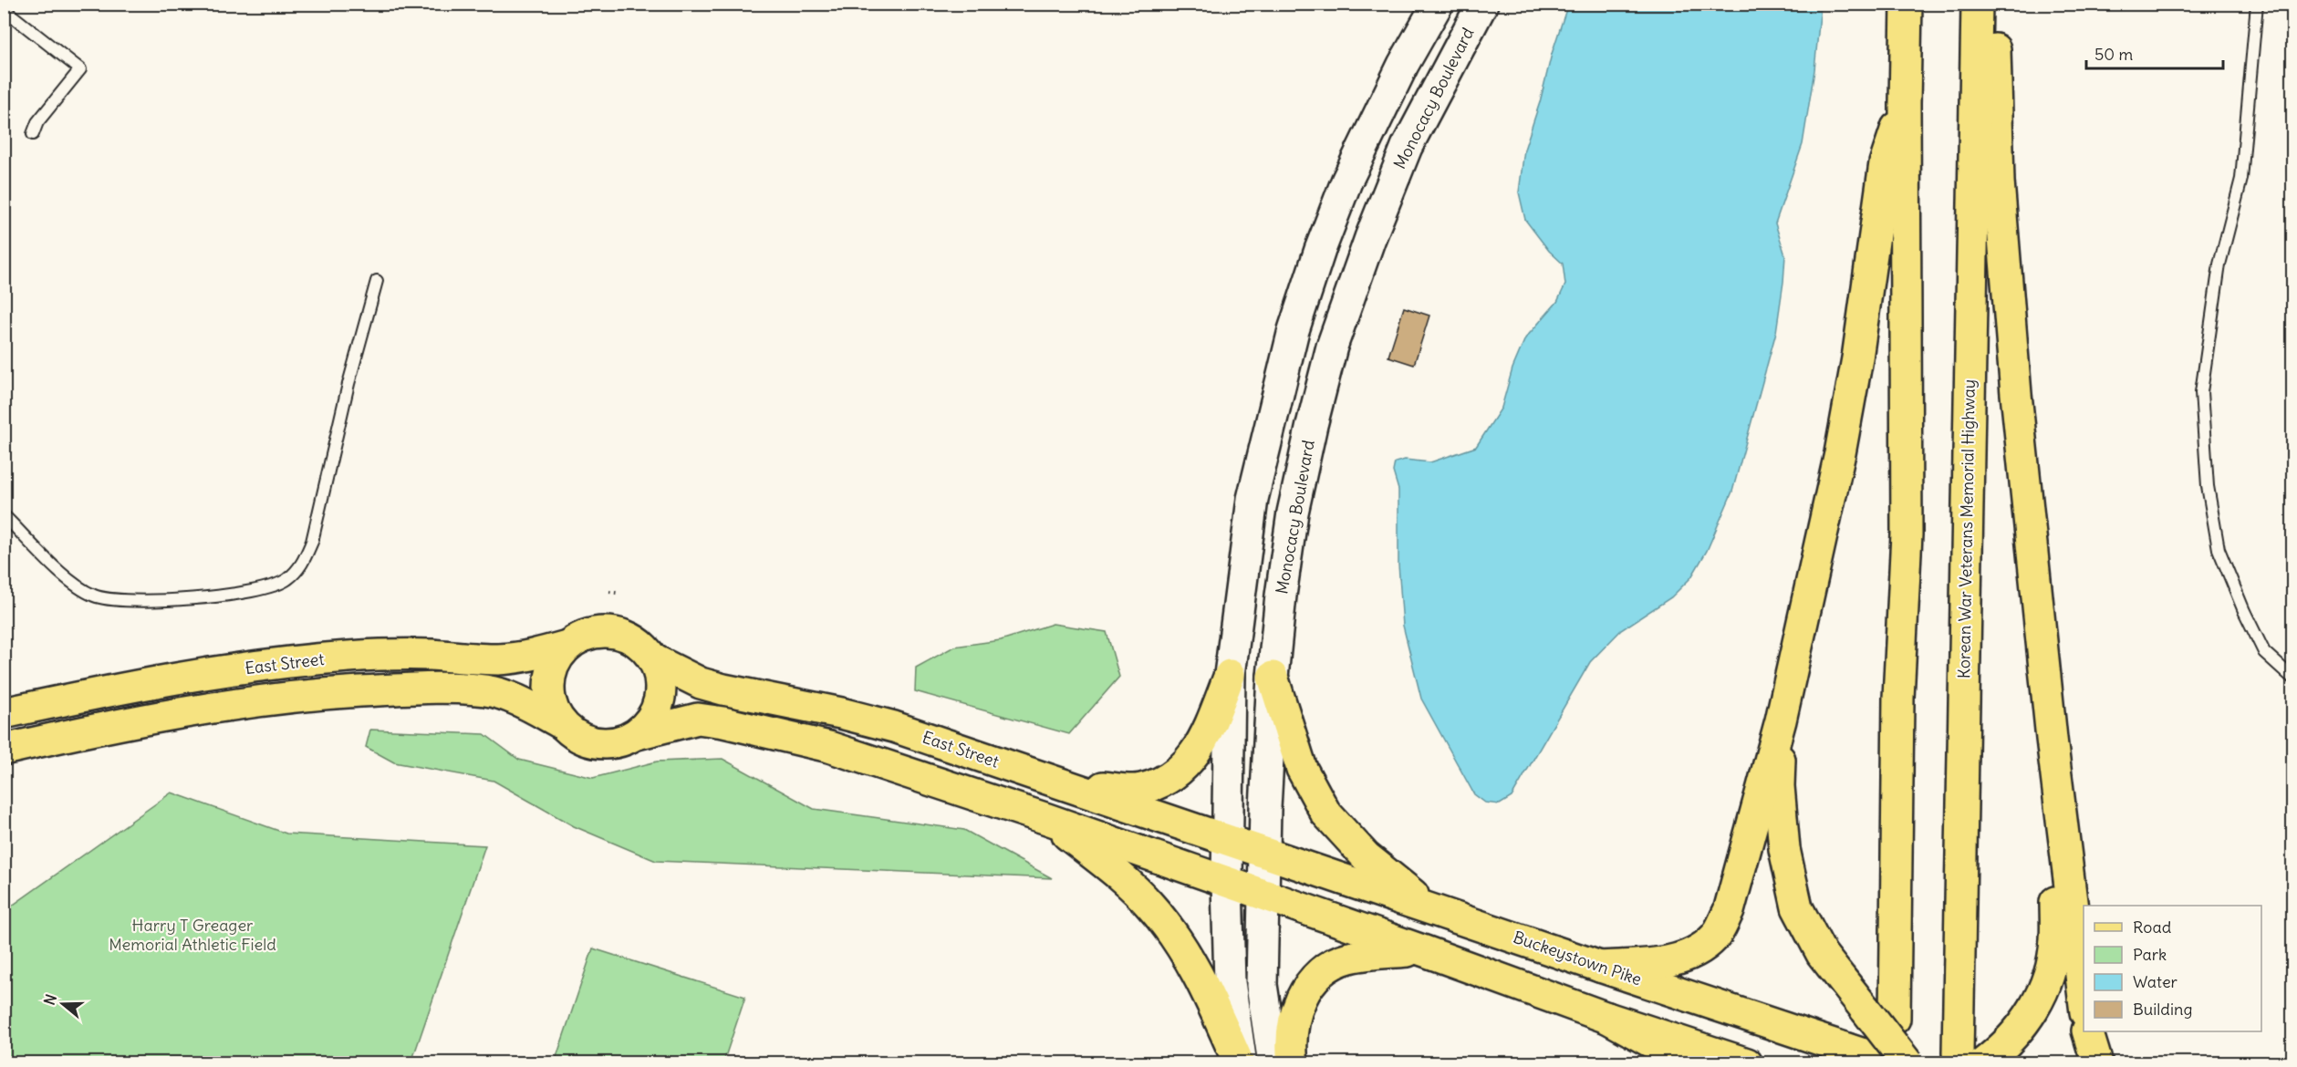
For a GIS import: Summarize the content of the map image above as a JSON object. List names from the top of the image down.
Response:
{
  "streets": {
    "main road": [
      "Monocacy Boulevard",
      "Korean War Veterans Memorial Highway",
      "East Street",
      "Buckeystown Pike"
    ]
  },
  "crossings": [
    ["Monocacy Boulevard", "East Street"],
    ["Monocacy Boulevard", "Buckeystown Pike"],
    ["East Street", "Buckeystown Pike"]
  ],
  "parks": ["Harry T Greager Memorial Athletic Field"],
  "legend": [
    "Road",
    "Park",
    "Water",
    "Building"
  ],
  "scale_bar": "50 m",
  "north": "left"
}
